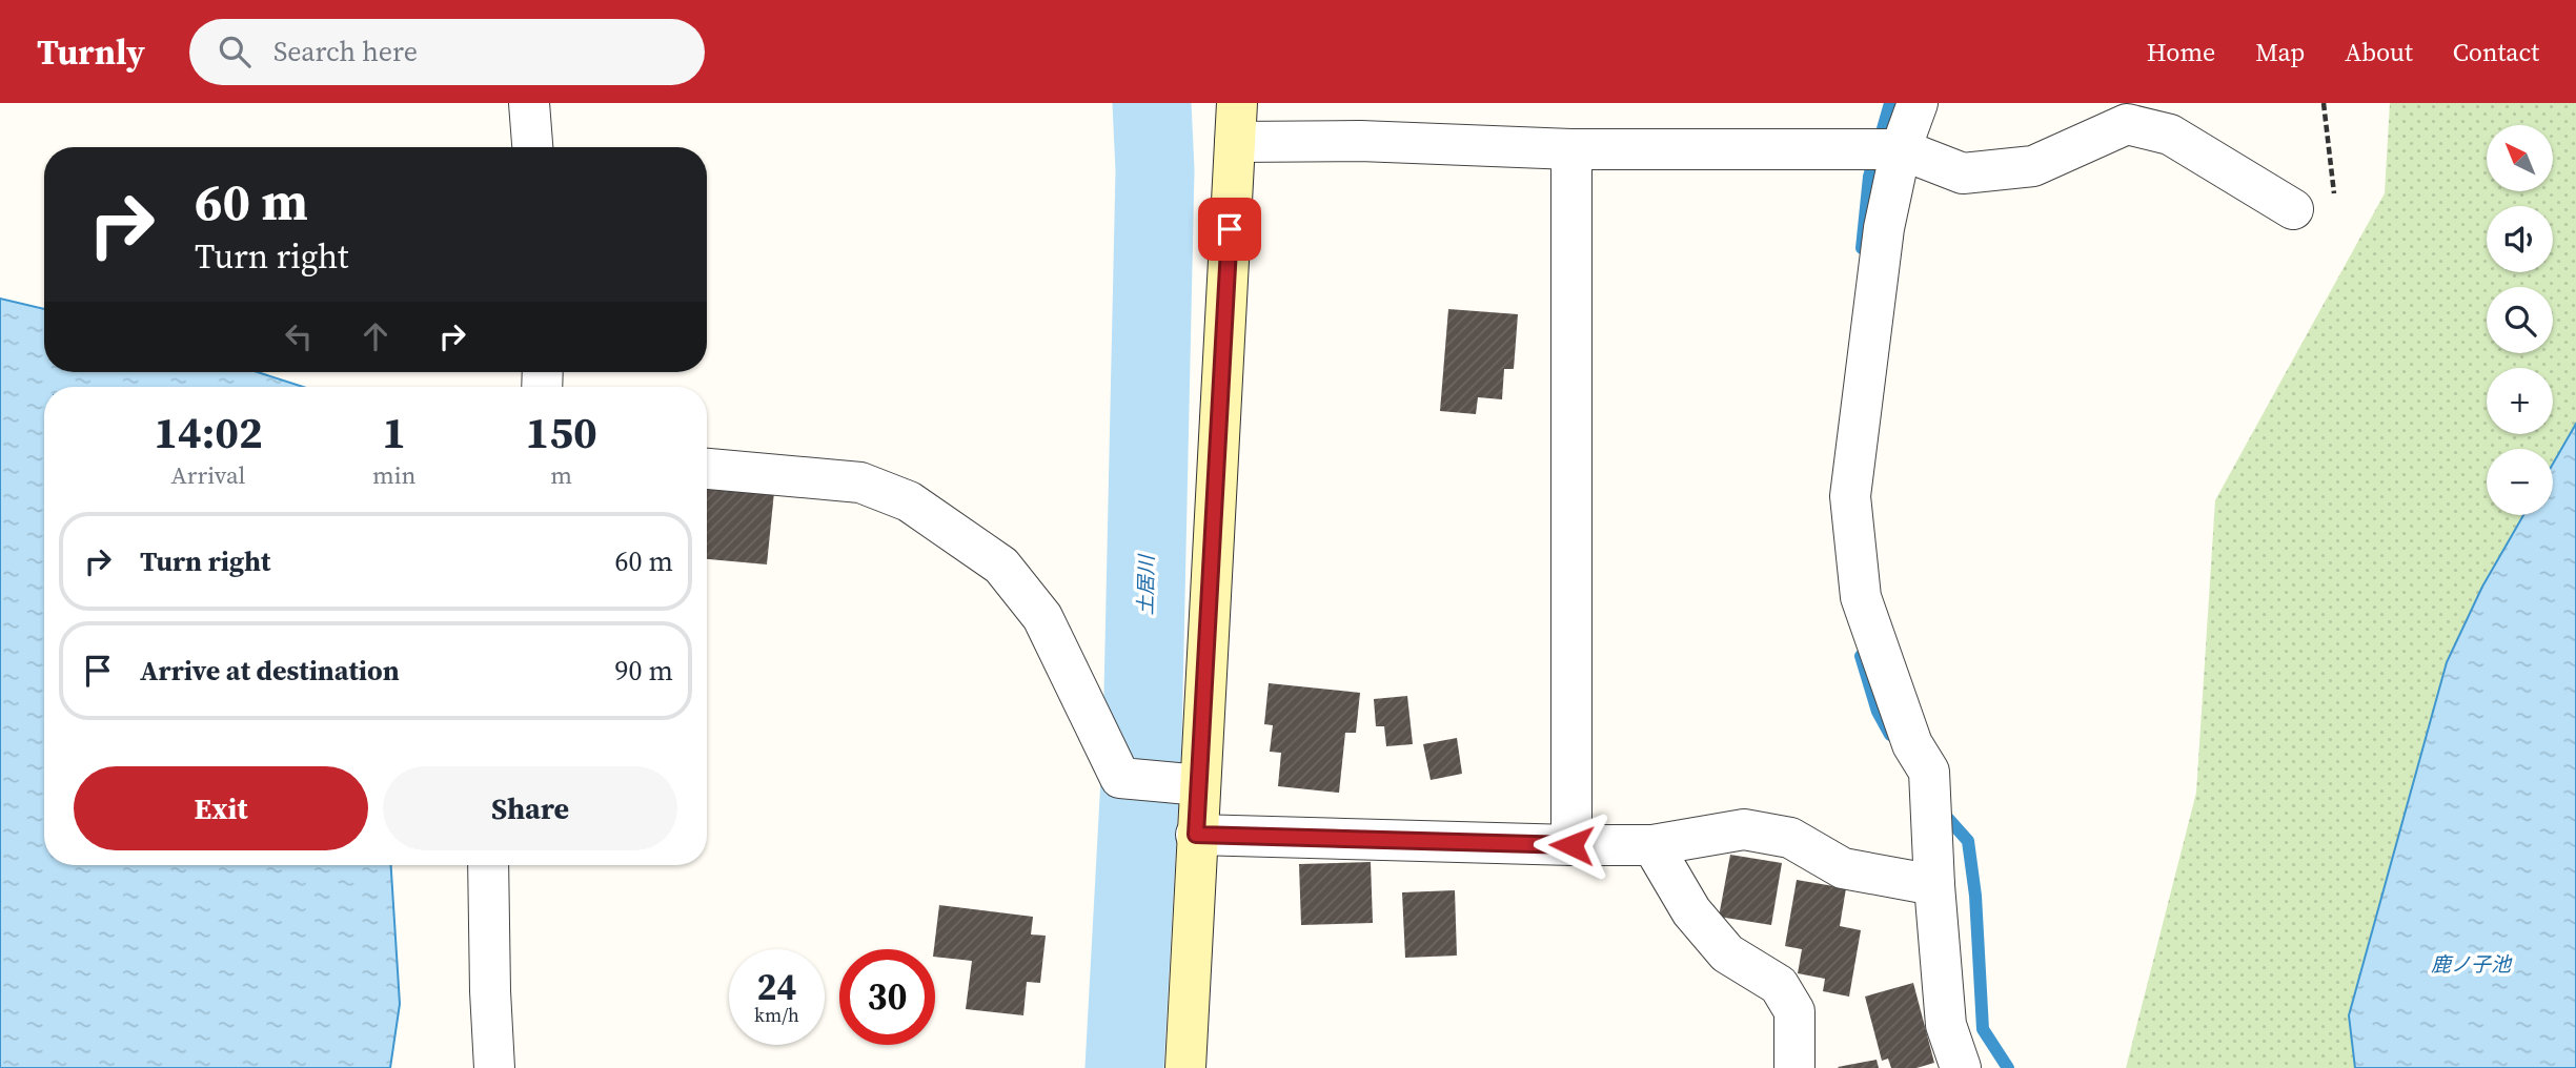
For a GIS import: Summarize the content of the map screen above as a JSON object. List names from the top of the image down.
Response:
{
  "water": ["土居川", "鹿ノ子池"],
  "north": "top left",
  "page": {
    "header": "Turnly",
    "search": "Search here",
    "nav": [
      "Home",
      "Map",
      "About",
      "Contact"
    ],
    "map_buttons": ["+", "−"],
    "turn": ["60 m", "Turn right"],
    "eta": [
      "14:02",
      "Arrival",
      "1",
      "min",
      "150",
      "m"
    ],
    "list": [
      {
        "name": "Turn right",
        "value": "60 m"
      },
      {
        "name": "Arrive at destination",
        "value": "90 m"
      }
    ],
    "buttons": ["Exit", "Share"],
    "speed": "24 km/h",
    "limit": "30"
  }
}
